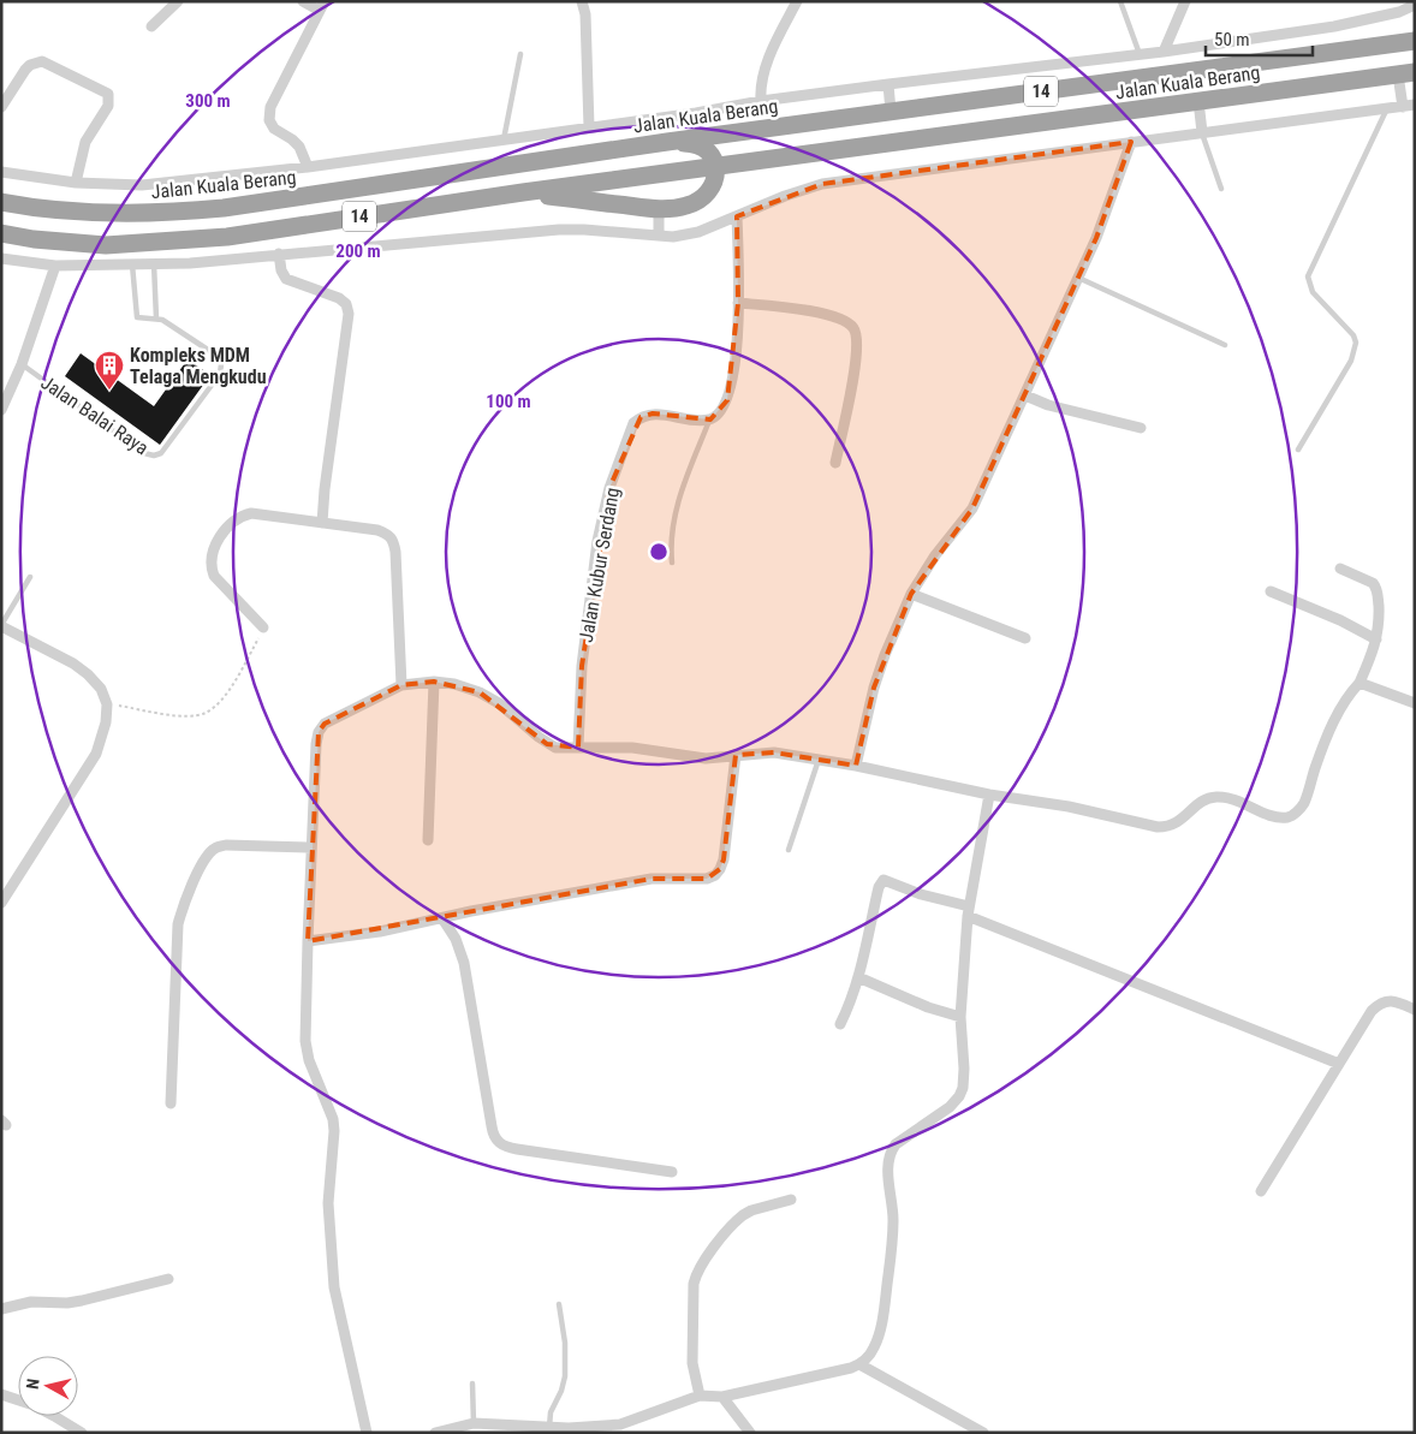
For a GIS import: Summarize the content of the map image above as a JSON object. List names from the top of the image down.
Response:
{
  "streets": {
    "highway": ["Jalan Kuala Berang", "14"],
    "street": ["Jalan Kubur Serdang"],
    "lane": ["Jalan Balai Raya"]
  },
  "places": {
    "building": ["Kompleks MDM Telaga Mengkudu"]
  },
  "scale_bar": "50 m",
  "north": "left",
  "rings": ["300 m", "200 m", "100 m"]
}
